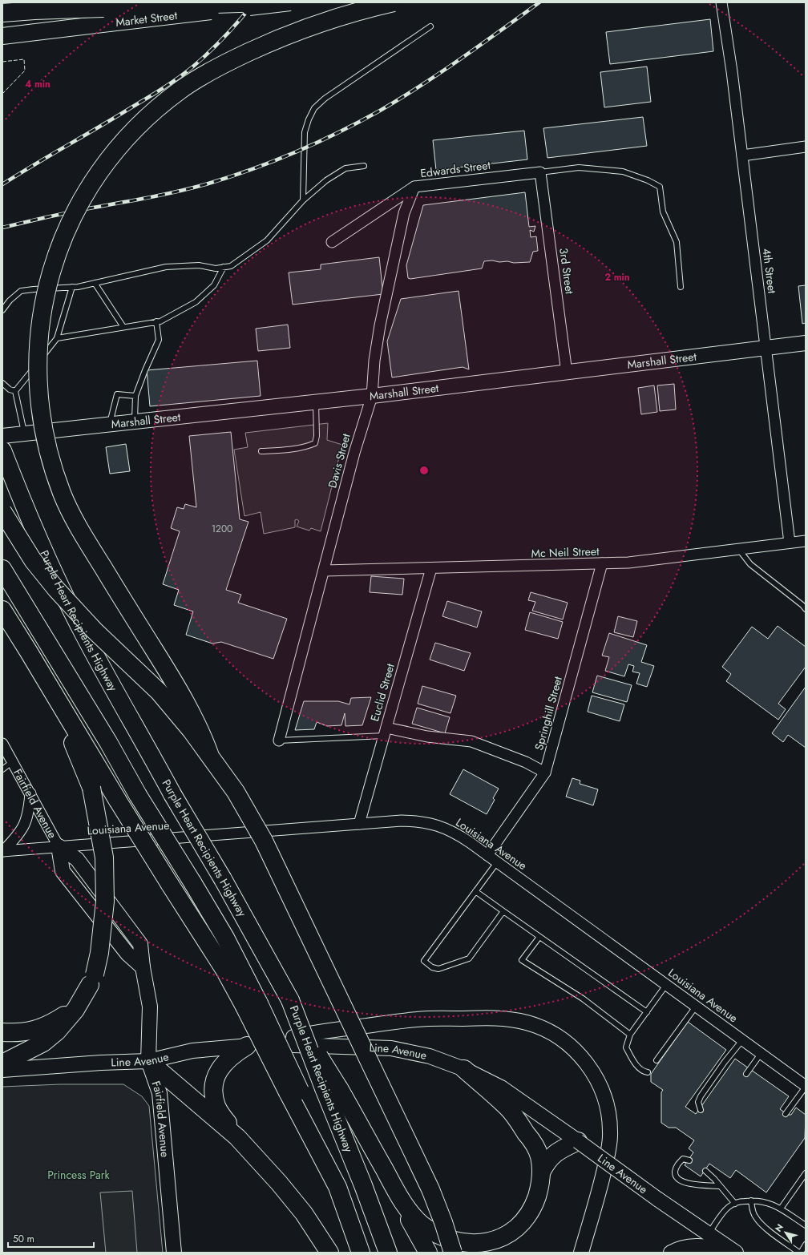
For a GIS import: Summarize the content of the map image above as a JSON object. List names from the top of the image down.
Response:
{
  "streets": {
    "highway": ["Purple Heart Recipients Highway"],
    "main road": [
      "Market Street",
      "Marshall Street",
      "Fairfield Avenue",
      "Line Avenue"
    ],
    "street": [
      "Edwards Street",
      "3rd Street",
      "4th Street",
      "Davis Street",
      "Mc Neil Street",
      "Euclid Street",
      "Springhill Street",
      "Louisiana Avenue"
    ]
  },
  "crossings": [
    ["Edwards Street", "3rd Street"],
    ["Edwards Street", "Davis Street"],
    ["3rd Street", "Marshall Street"],
    ["4th Street", "Marshall Street"],
    ["4th Street", "Mc Neil Street"],
    ["Marshall Street", "Davis Street"],
    ["Davis Street", "Mc Neil Street"],
    ["Mc Neil Street", "Euclid Street"],
    ["Mc Neil Street", "Springhill Street"],
    ["Euclid Street", "Louisiana Avenue"],
    ["Springhill Street", "Louisiana Avenue"],
    ["Fairfield Avenue", "Louisiana Avenue"],
    ["Fairfield Avenue", "Line Avenue"]
  ],
  "parks": ["Princess Park"],
  "house_numbers": ["1200"],
  "scale_bar": "50 m",
  "north": "top left",
  "rings": ["4 min", "2 min"]
}
